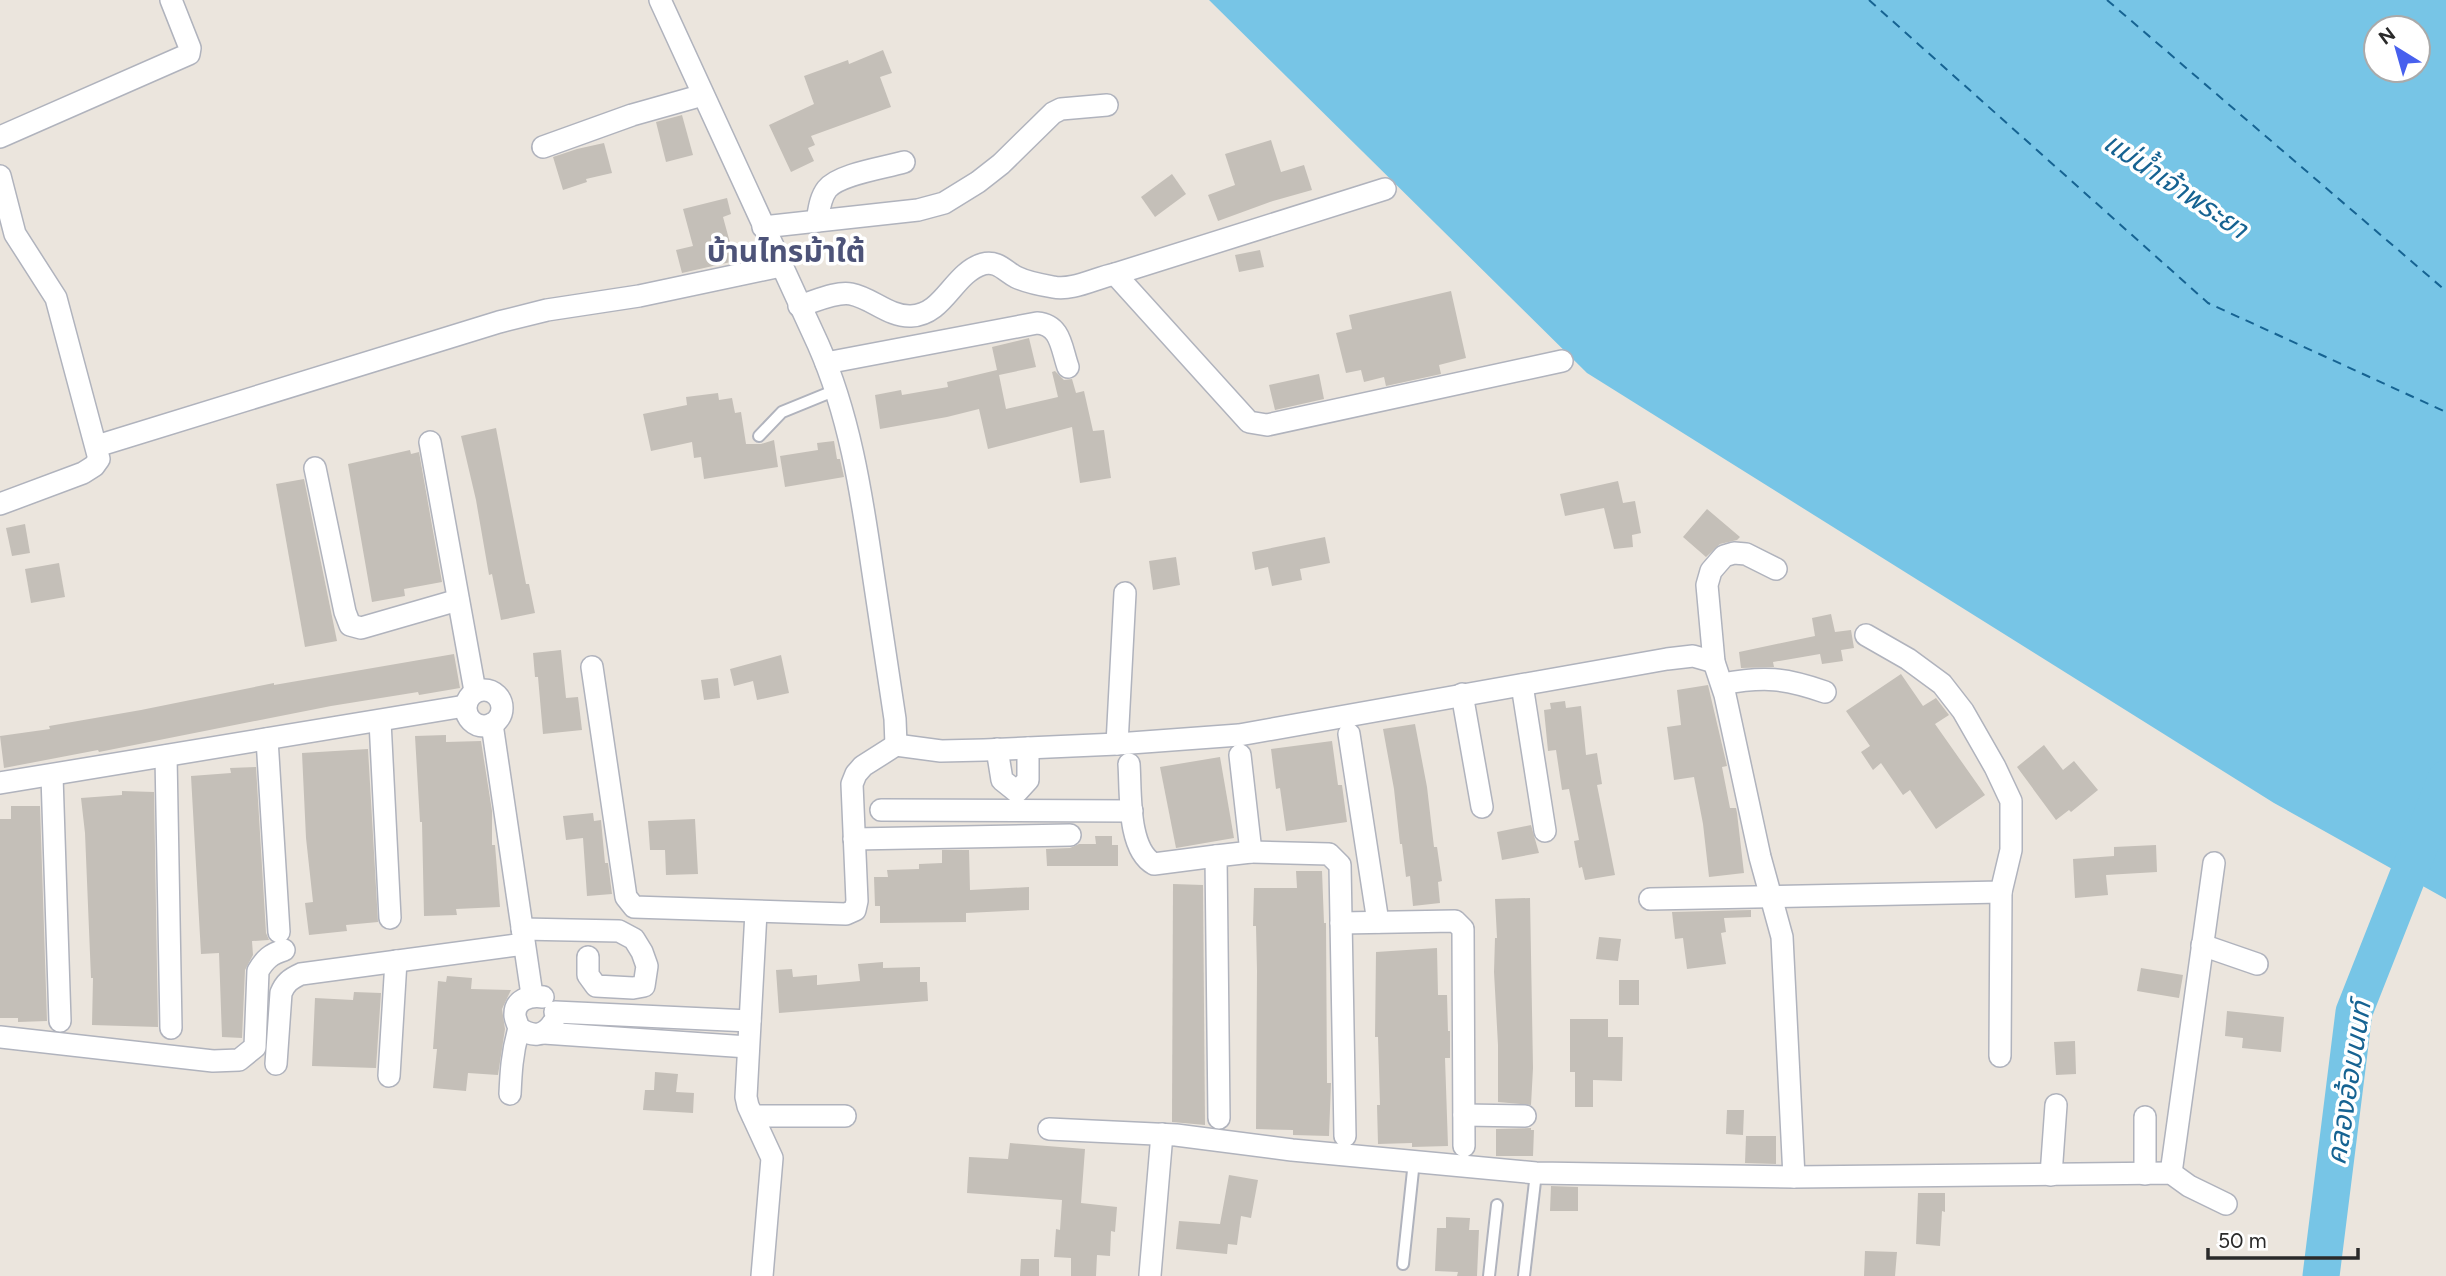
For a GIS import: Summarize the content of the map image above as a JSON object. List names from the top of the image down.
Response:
{
  "districts": ["บ้านไทรม้าใต้"],
  "water": ["แม่น้ำเจ้าพระยา", "คลองอ้อมนนท์"],
  "scale_bar": "50 m",
  "north": "top left"
}
